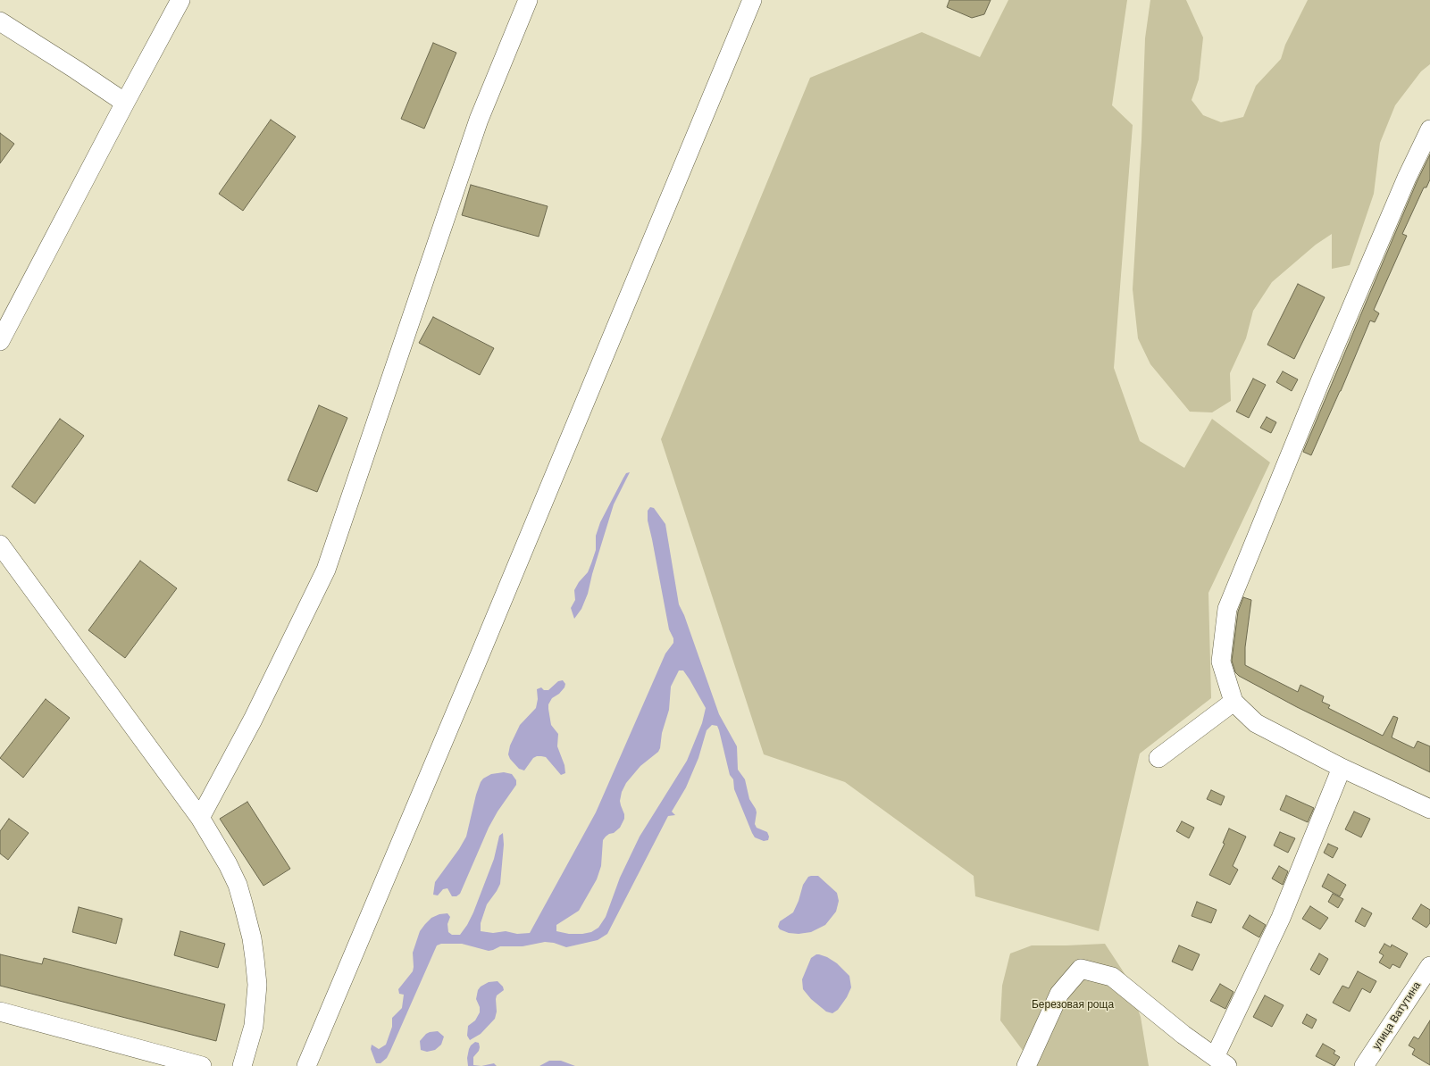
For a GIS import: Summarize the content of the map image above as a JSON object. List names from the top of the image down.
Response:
{
  "streets": {
    "street": ["улица Ватутина"]
  },
  "parks": ["Березовая роща"]
}
